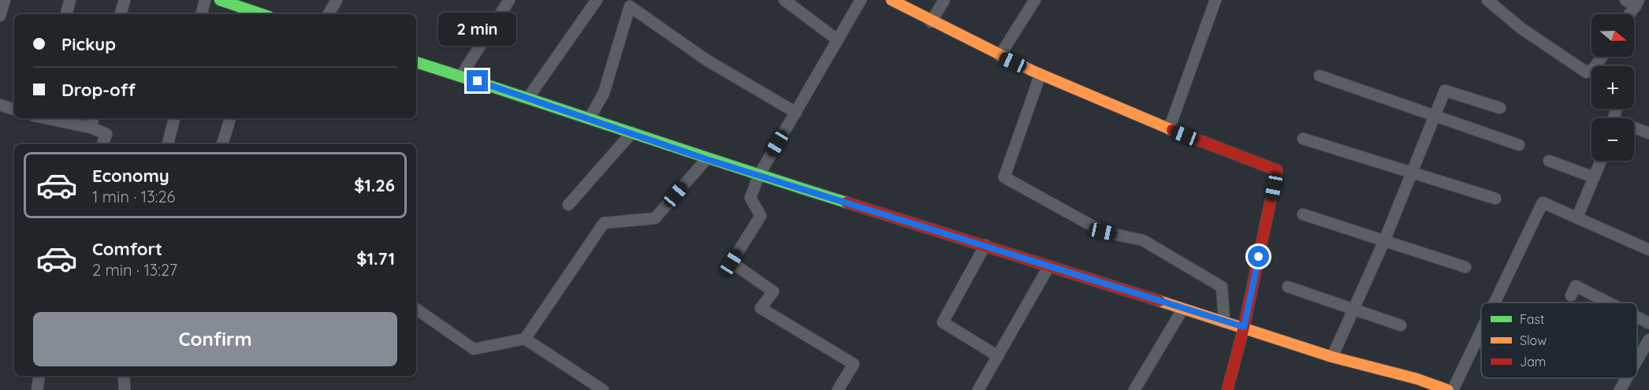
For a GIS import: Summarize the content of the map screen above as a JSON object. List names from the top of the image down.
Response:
{
  "legend": ["Fast", "Slow", "Jam"],
  "north": "right",
  "page": {
    "bubble": "2 min",
    "map_buttons": ["+", "−"],
    "banner": ["Pickup", "Drop-off"],
    "list": [
      {
        "name": "Economy",
        "note": "1 min · 13:26",
        "value": "$1.26"
      },
      {
        "name": "Comfort",
        "note": "2 min · 13:27",
        "value": "$1.71"
      }
    ],
    "buttons": "Confirm"
  }
}
